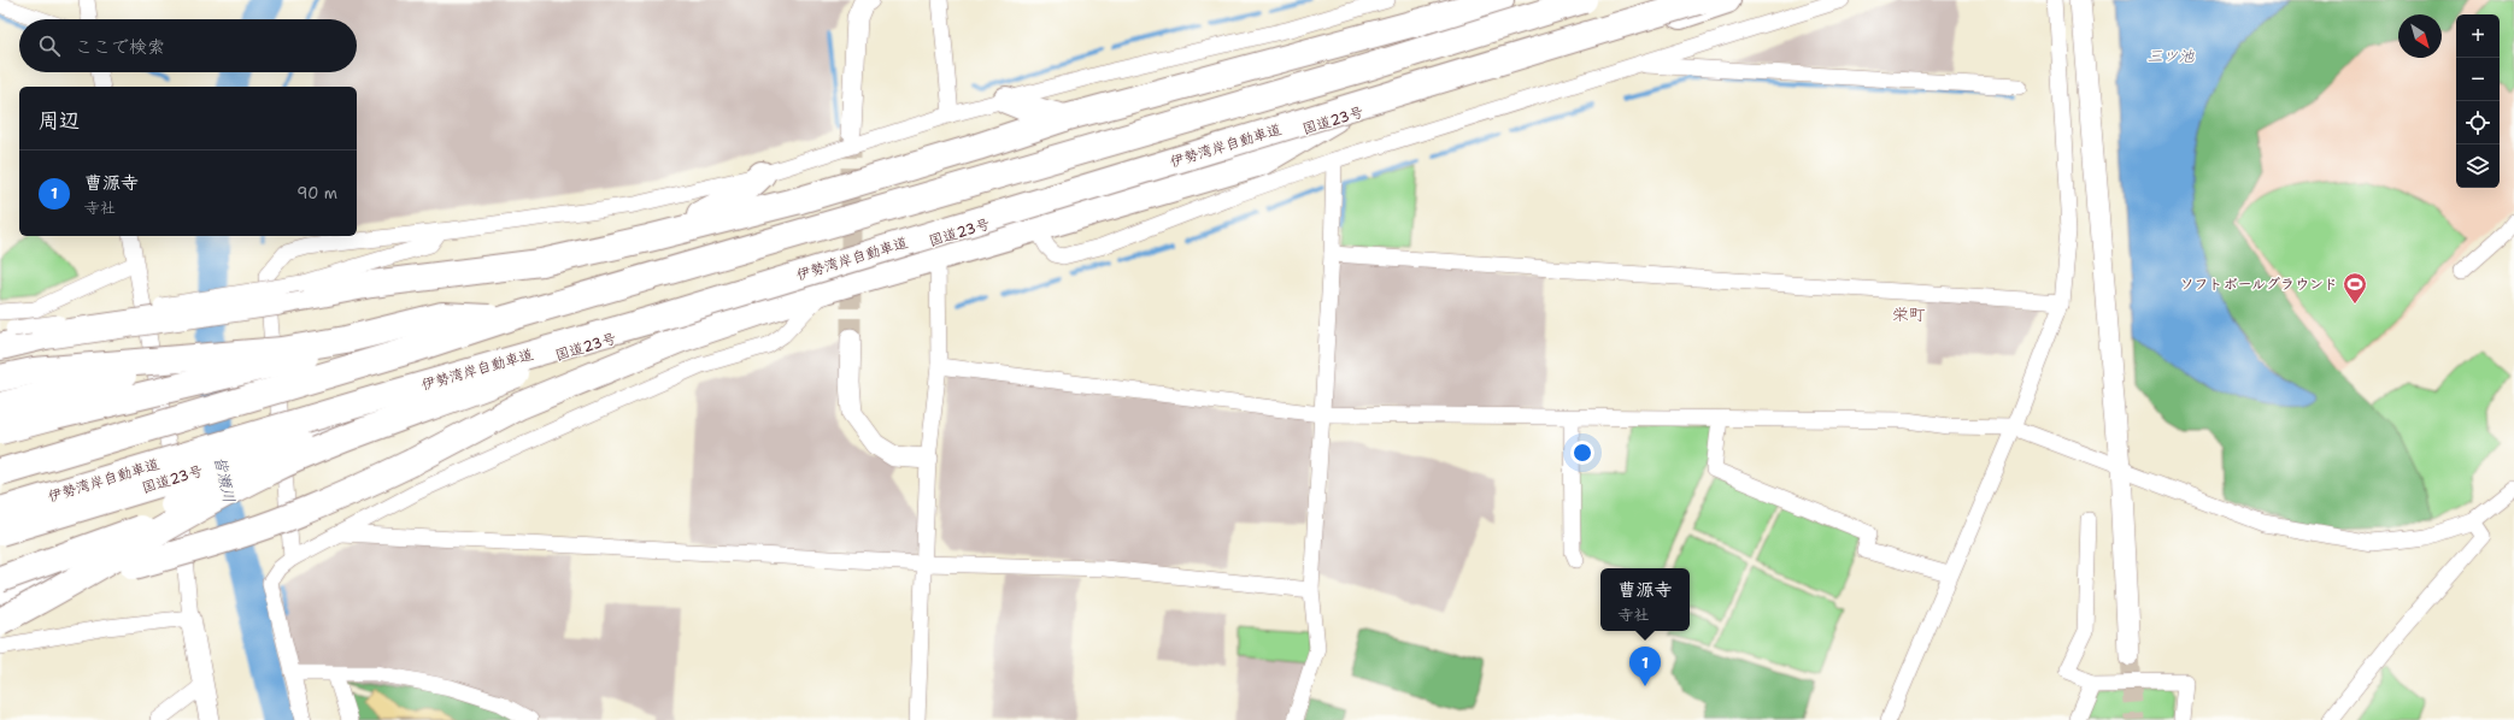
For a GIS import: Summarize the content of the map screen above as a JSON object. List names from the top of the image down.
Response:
{
  "streets": {
    "highway": ["国道23号", "伊勢湾岸自動車道"]
  },
  "districts": ["栄町"],
  "water": ["三ツ池", "皆瀬川"],
  "places": {
    "sports": ["ソフトボールグラウンド"]
  },
  "north": "bottom right",
  "page": {
    "map_buttons": ["+", "−"],
    "search": "ここで検索",
    "heading": "周辺",
    "list": [
      {
        "mark": "1",
        "name": "曹源寺",
        "note": "寺社",
        "value": "90 m"
      }
    ],
    "popup": ["曹源寺", "寺社"],
    "pins": "1"
  }
}
